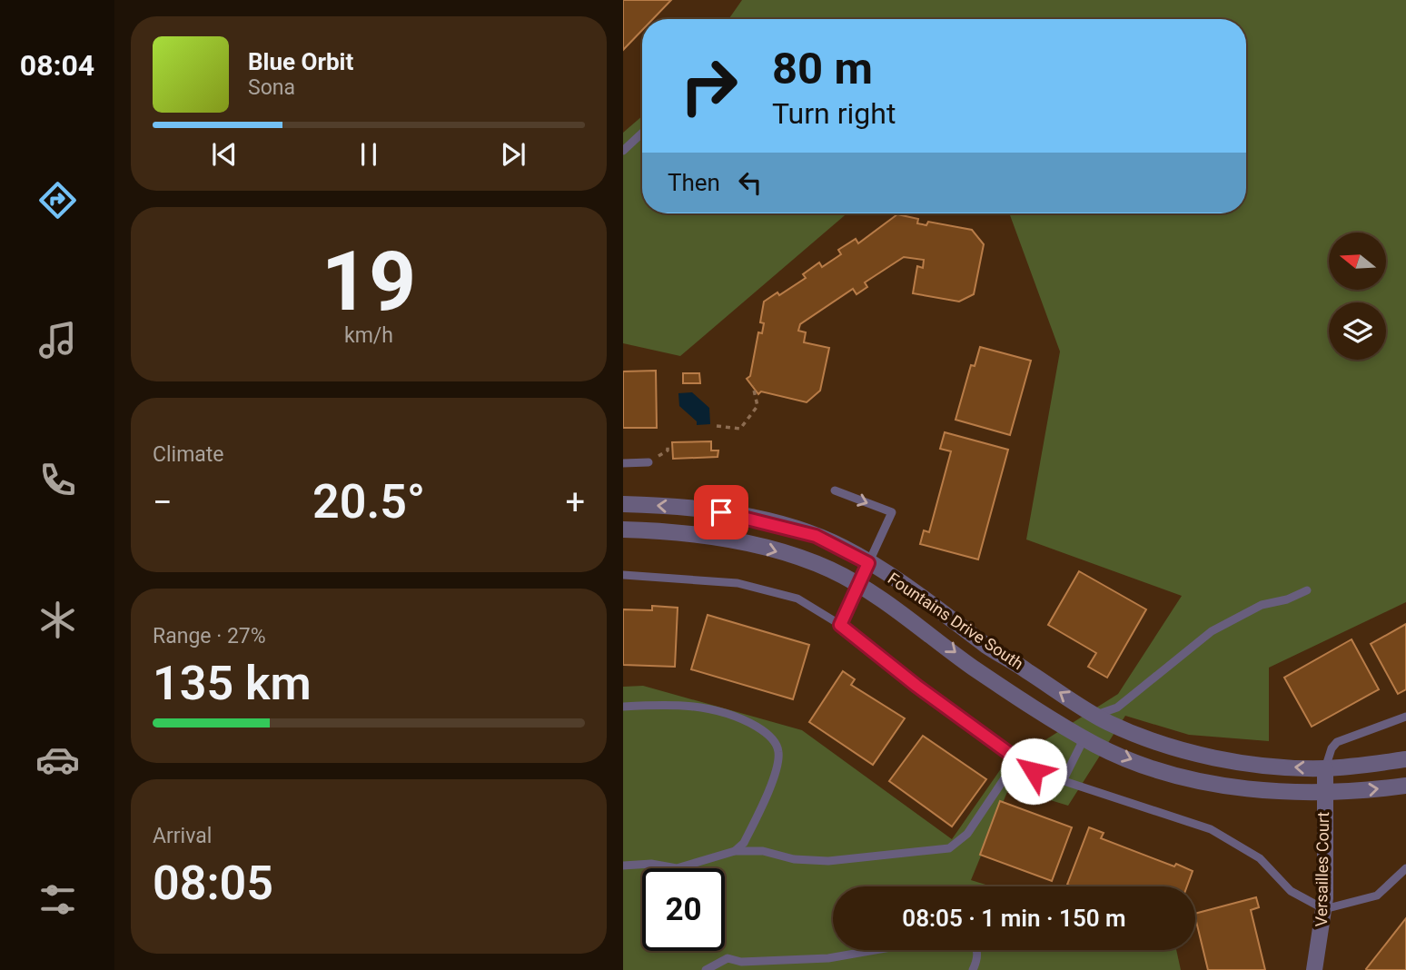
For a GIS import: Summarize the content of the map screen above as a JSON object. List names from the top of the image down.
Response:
{
  "streets": {
    "street": ["Fountains Drive South", "Versailles Court"]
  },
  "crossings": [
    ["Fountains Drive South", "Versailles Court"]
  ],
  "north": "left",
  "page": {
    "tabs": "08:04",
    "turn": ["80 m", "Turn right"],
    "song": ["Blue Orbit", "Sona"],
    "then": "Then",
    "tile": [
      ["19", "km/h"],
      "Climate",
      ["Range · 27%", "135 km"],
      ["Arrival", "08:05"]
    ],
    "heat": ["−", "20.5°", "+"],
    "limit": "20",
    "trip": "08:05 · 1 min · 150 m"
  }
}
